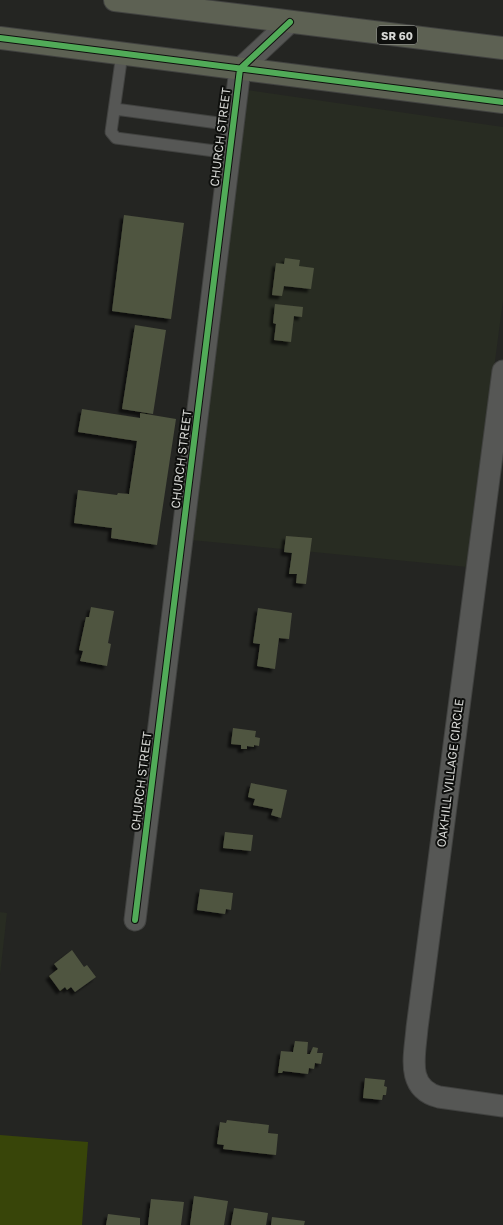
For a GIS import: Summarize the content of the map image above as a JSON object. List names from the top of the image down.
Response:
{
  "streets": {
    "highway": ["SR 60"],
    "street": ["CHURCH STREET", "OAKHILL VILLAGE CIRCLE"]
  }
}
